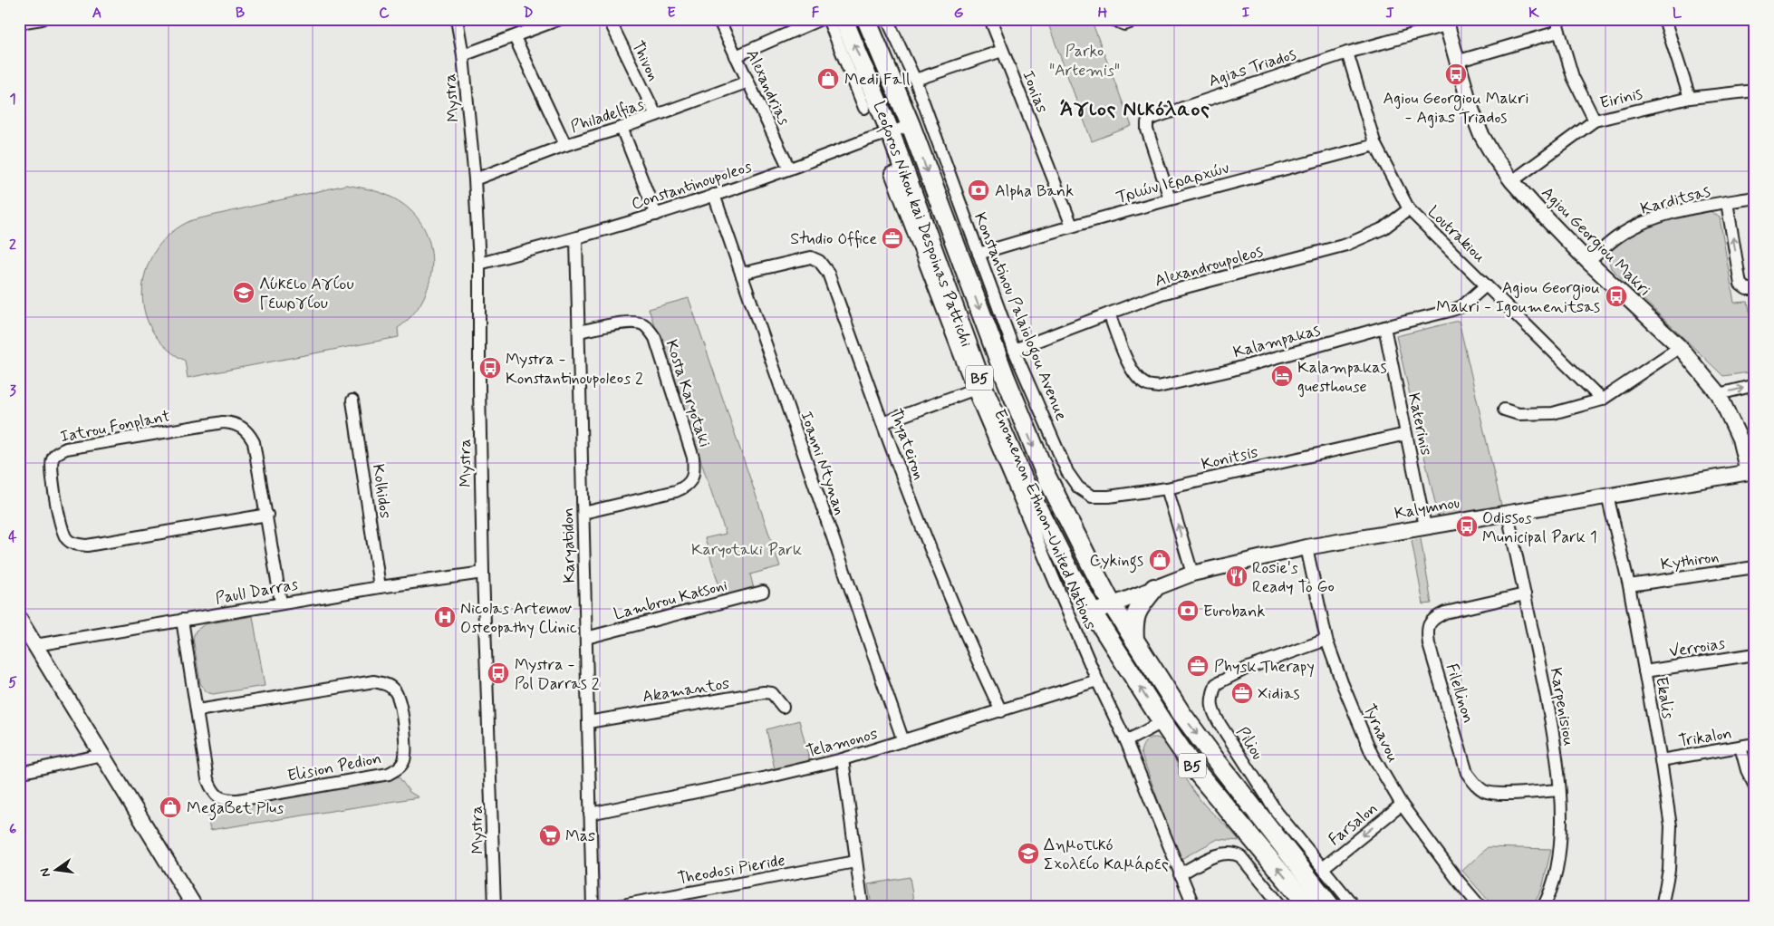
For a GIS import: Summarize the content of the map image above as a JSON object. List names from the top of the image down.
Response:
{
  "streets": {
    "main road": ["Leoforos Nikou kai Despoinas Pattichi", "B5"],
    "street": [
      "Thivon",
      "Agias Triados",
      "Alexandrias",
      "Ionias",
      "Mystra",
      "Eirinis",
      "Philadelfias",
      "Τριών Ιεραρχών",
      "Constantinoupoleos",
      "Karditsas",
      "Loutrakiou",
      "Agiou Georgiou Makri",
      "Alexandroupoleos",
      "Konstantinou Palaiologou Avenue",
      "Kalampakas",
      "Kosta Karyotaki",
      "Katerinis",
      "Iatrou Fonplant",
      "Thyateiron",
      "Konitsis",
      "Ioanni Ntynan",
      "Kolhidos",
      "Kalymnou",
      "Enomenon Ethnon-United Nations",
      "Karyatidon",
      "Kythiron",
      "Paull Darras",
      "Lambrou Katsoni",
      "Verroias",
      "Akamantos",
      "Filellinon",
      "Ekalis",
      "Karpenisiou",
      "Tyrnavou",
      "Trikalon",
      "Telamonos",
      "Piliou",
      "Elision Pedion",
      "Farsalon",
      "Theodosi Pieride"
    ]
  },
  "crossings": [
    ["Thivon", "Philadelfias"],
    ["Agias Triados", "Τριών Ιεραρχών"],
    ["Agias Triados", "Loutrakiou"],
    ["Agias Triados", "Agiou Georgiou Makri"],
    ["Alexandrias", "Philadelfias"],
    ["Alexandrias", "Constantinoupoleos"],
    ["Ionias", "Τριών Ιεραρχών"],
    ["Mystra", "Philadelfias"],
    ["Mystra", "Constantinoupoleos"],
    ["Mystra", "Paull Darras"],
    ["Eirinis", "Agiou Georgiou Makri"],
    ["Τριών Ιεραρχών", "Loutrakiou"],
    ["Τριών Ιεραρχών", "Konstantinou Palaiologou Avenue"],
    ["Constantinoupoleos", "Leoforos Nikou kai Despoinas Pattichi"],
    ["Constantinoupoleos", "Ioanni Ntynan"],
    ["Constantinoupoleos", "Karyatidon"],
    ["Karditsas", "Agiou Georgiou Makri"],
    ["Leoforos Nikou kai Despoinas Pattichi", "Kalymnou"],
    ["Loutrakiou", "Alexandroupoleos"],
    ["Loutrakiou", "Kalampakas"],
    ["Agiou Georgiou Makri", "Kalymnou"],
    ["Alexandroupoleos", "Konstantinou Palaiologou Avenue"],
    ["Alexandroupoleos", "Kalampakas"],
    ["Konstantinou Palaiologou Avenue", "Konitsis"],
    ["Kalampakas", "Katerinis"],
    ["Kosta Karyotaki", "Karyatidon"],
    ["Katerinis", "Konitsis"],
    ["Katerinis", "Kalymnou"],
    ["Iatrou Fonplant", "Paull Darras"],
    ["Thyateiron", "Ioanni Ntynan"],
    ["Thyateiron", "Telamonos"],
    ["Ioanni Ntynan", "Telamonos"],
    ["Kolhidos", "Paull Darras"],
    ["Kalymnou", "Ekalis"],
    ["Kalymnou", "Karpenisiou"],
    ["Kalymnou", "Tyrnavou"],
    ["Enomenon Ethnon-United Nations", "Telamonos"],
    ["Karyatidon", "Lambrou Katsoni"],
    ["Karyatidon", "Akamantos"],
    ["Karyatidon", "Telamonos"],
    ["Kythiron", "Ekalis"],
    ["Paull Darras", "Elision Pedion"],
    ["Verroias", "Ekalis"],
    ["Filellinon", "Karpenisiou"],
    ["Ekalis", "Trikalon"],
    ["Tyrnavou", "Piliou"],
    ["Tyrnavou", "Farsalon"],
    ["Piliou", "Farsalon"]
  ],
  "one_way": ["Farsalon"],
  "districts": ["Άγιος Νικόλαος"],
  "parks": ["Parko \"Artemis\"", "Karyotaki Park"],
  "places": {
    "bus stop": [
      "Agiou Georgiou Makri - Agias Triados",
      "Agiou Georgiou Makri - Igoumenitsas",
      "Mystra - Konstantinoupoleos 2",
      "Odissos Municipal Park 1",
      "Mystra - Pol Darras 2"
    ],
    "shop": ["Medi Fall", "Cykings", "MegaBet Plus"],
    "bank": ["Alpha Bank", "Eurobank"],
    "office": ["Studio Office", "Physk Therapy", "Xidias"],
    "school or university": ["Λύκειο Αγίου Γεωργίου", "Δημοτικό Σχολείο Καμάρες"],
    "hotel": ["Kalampakas guesthouse"],
    "restaurant": ["Rosie's Ready To Go"],
    "hospital": ["Nicolas Artemov Osteopathy Clinic"],
    "supermarket": ["Mas"]
  },
  "north": "left",
  "grid": {
    "columns": [
      "A",
      "B",
      "C",
      "D",
      "E",
      "F",
      "G",
      "H",
      "I",
      "J",
      "K",
      "L"
    ],
    "rows": [
      "1",
      "2",
      "3",
      "4",
      "5",
      "6"
    ]
  }
}
